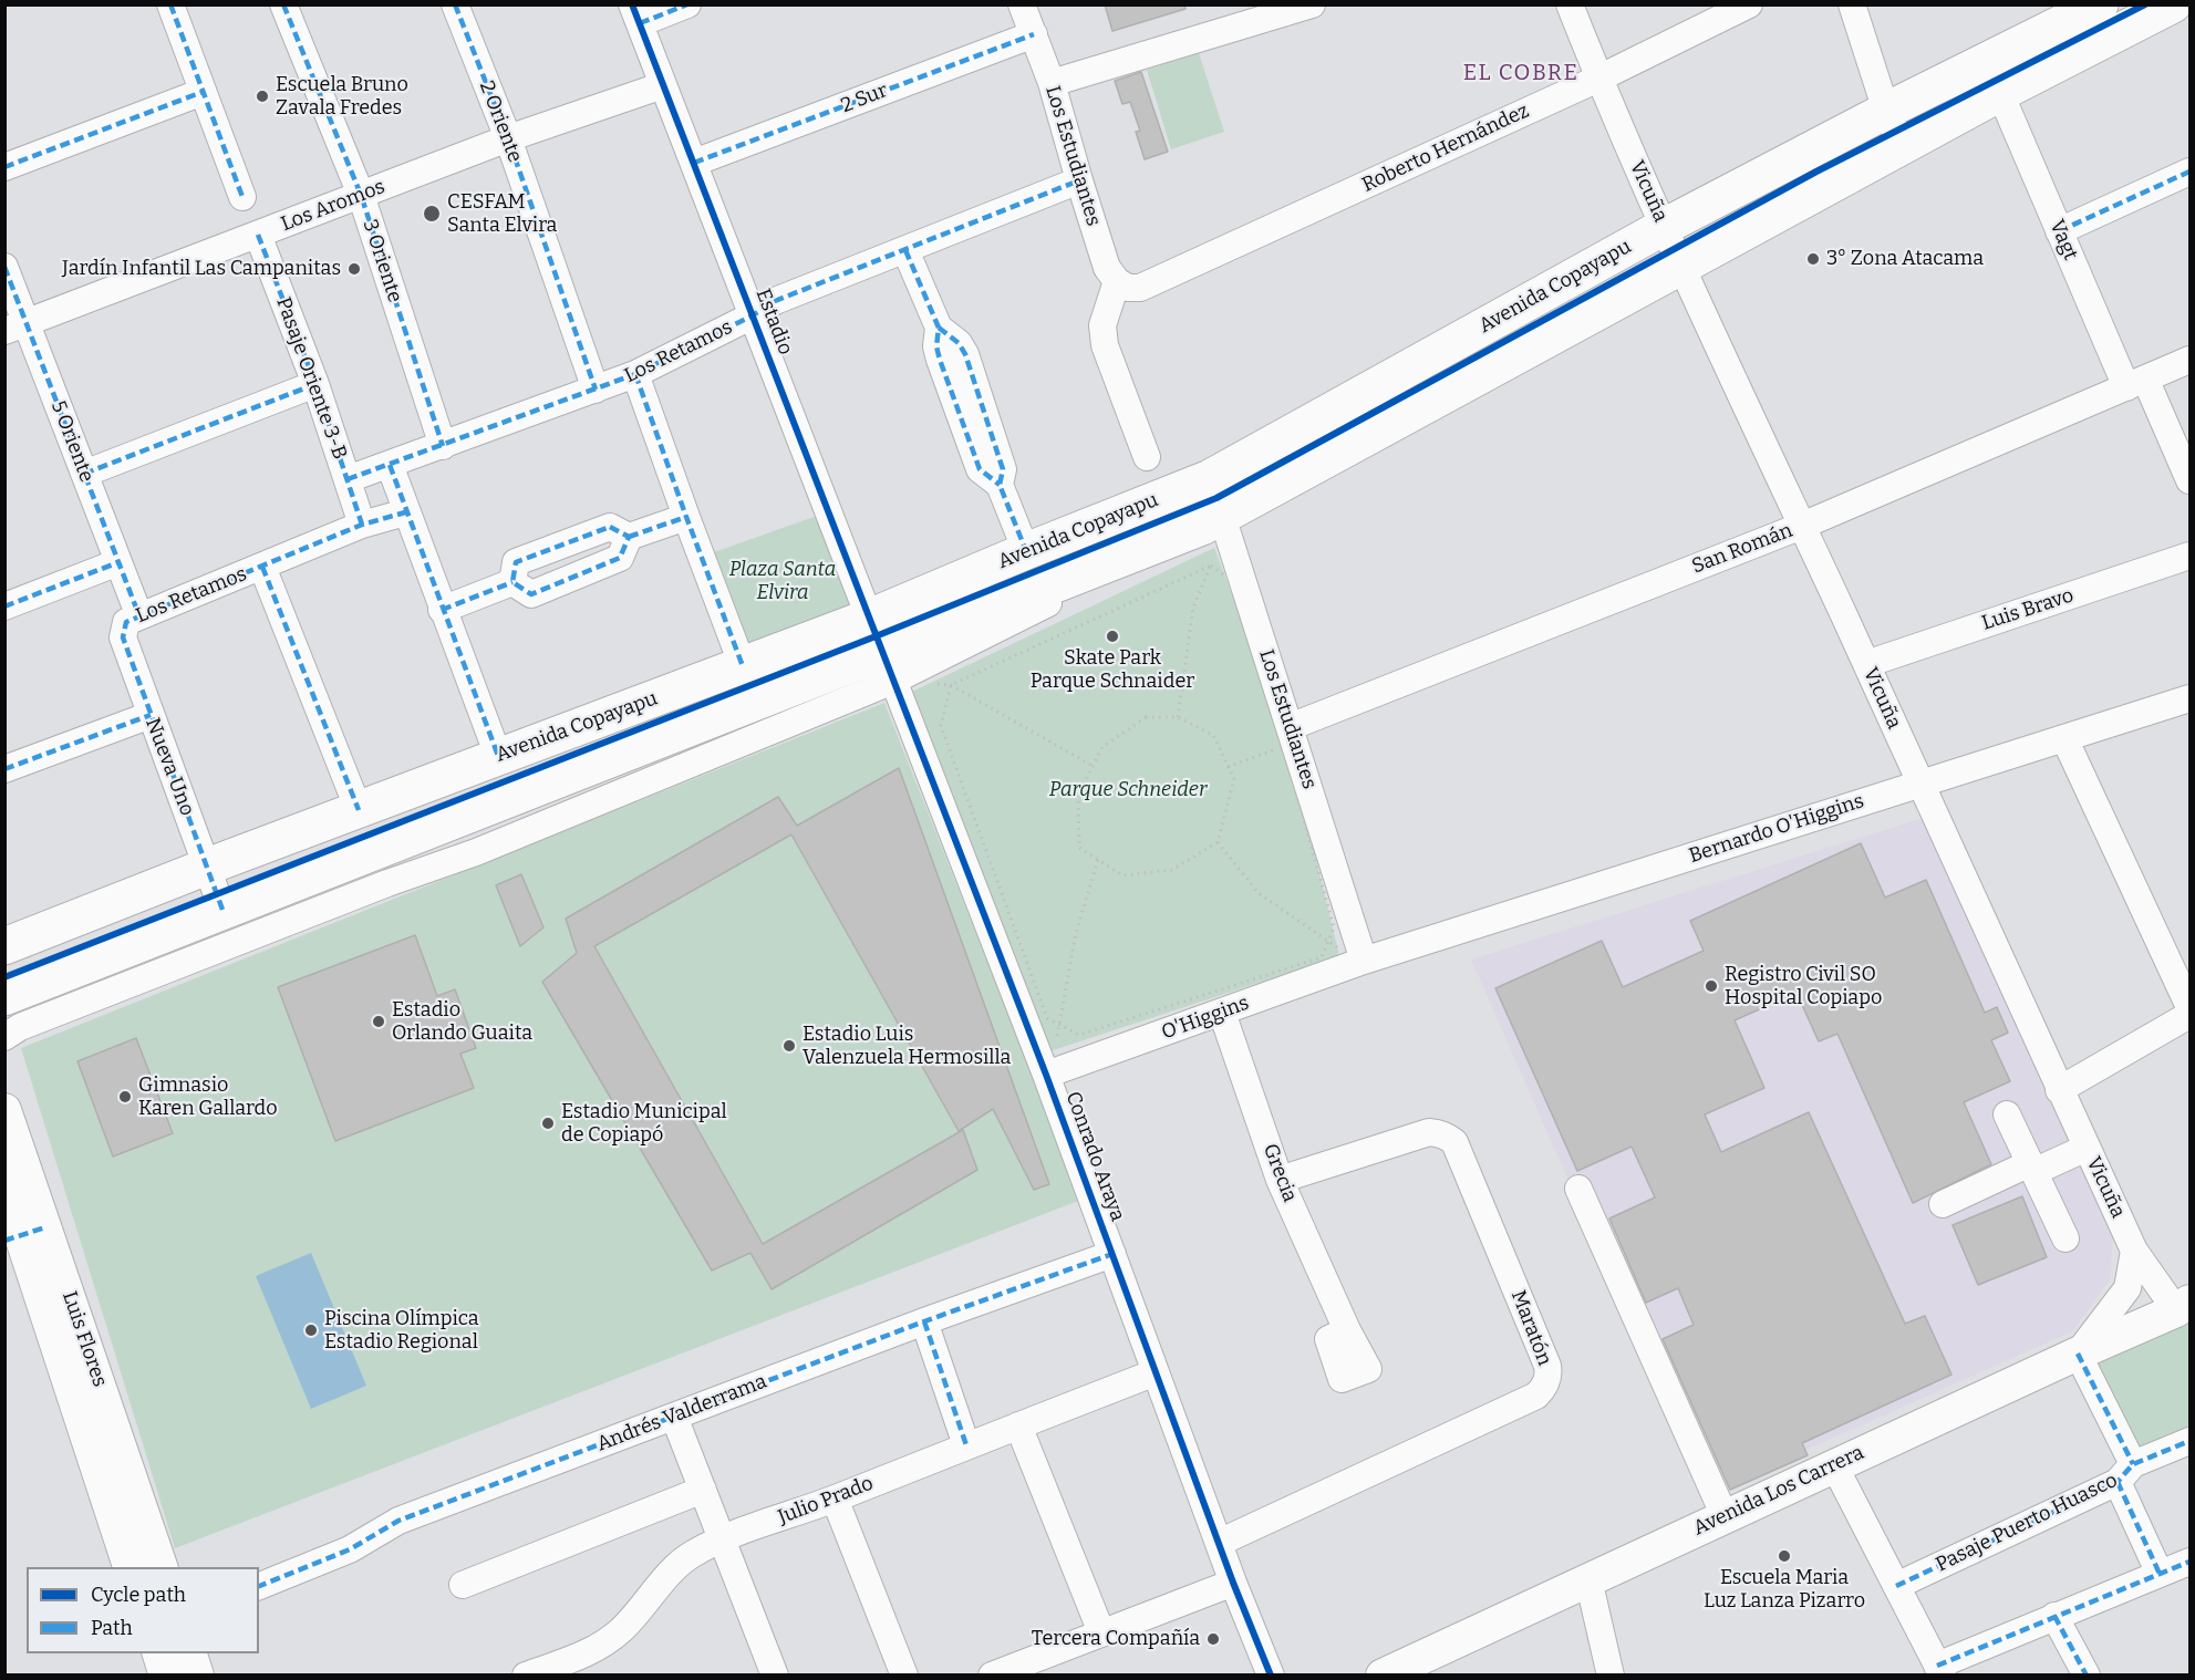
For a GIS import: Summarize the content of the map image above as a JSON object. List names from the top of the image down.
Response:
{
  "streets": {
    "highway": ["Avenida Copayapu"],
    "main road": ["Luis Flores", "Avenida Los Carrera"],
    "street": [
      "2 Sur",
      "2 Oriente",
      "Roberto Hernández",
      "Los Estudiantes",
      "Vicuña",
      "Los Aromos",
      "Vagt",
      "3 Oriente",
      "Estadio",
      "Los Retamos",
      "Pasaje Oriente 3-B",
      "5 Oriente",
      "San Román",
      "Luis Bravo",
      "Nueva Uno",
      "Bernardo O'Higgins",
      "O'Higgins",
      "Conrado Araya",
      "Grecia",
      "Maratón",
      "Andrés Valderrama",
      "Julio Prado",
      "Pasaje Puerto Huasco"
    ]
  },
  "crossings": [
    ["2 Sur", "Los Estudiantes"],
    ["2 Sur", "Estadio"],
    ["2 Oriente", "Los Aromos"],
    ["2 Oriente", "Los Retamos"],
    ["Roberto Hernández", "Los Estudiantes"],
    ["Roberto Hernández", "Vicuña"],
    ["Los Estudiantes", "Avenida Copayapu"],
    ["Los Estudiantes", "Los Retamos"],
    ["Los Estudiantes", "San Román"],
    ["Los Estudiantes", "Bernardo O'Higgins"],
    ["Los Estudiantes", "O'Higgins"],
    ["Vicuña", "Avenida Copayapu"],
    ["Vicuña", "San Román"],
    ["Vicuña", "Luis Bravo"],
    ["Vicuña", "Bernardo O'Higgins"],
    ["Vicuña", "Avenida Los Carrera"],
    ["Los Aromos", "3 Oriente"],
    ["Los Aromos", "Estadio"],
    ["Los Aromos", "Pasaje Oriente 3-B"],
    ["Los Aromos", "5 Oriente"],
    ["Vagt", "Avenida Copayapu"],
    ["Vagt", "San Román"],
    ["3 Oriente", "Los Retamos"],
    ["Avenida Copayapu", "Estadio"],
    ["Avenida Copayapu", "Nueva Uno"],
    ["Avenida Copayapu", "Conrado Araya"],
    ["Estadio", "Los Retamos"],
    ["Estadio", "Conrado Araya"],
    ["Los Retamos", "Pasaje Oriente 3-B"],
    ["Los Retamos", "5 Oriente"],
    ["Los Retamos", "Nueva Uno"],
    ["5 Oriente", "Nueva Uno"],
    ["Bernardo O'Higgins", "O'Higgins"],
    ["O'Higgins", "Conrado Araya"],
    ["O'Higgins", "Grecia"],
    ["Conrado Araya", "Maratón"],
    ["Conrado Araya", "Andrés Valderrama"],
    ["Conrado Araya", "Julio Prado"],
    ["Grecia", "Maratón"]
  ],
  "districts": ["EL COBRE"],
  "parks": ["Plaza Santa Elvira", "Parque Schneider"],
  "places": [
    "Escuela Bruno Zavala Fredes",
    "CESFAM Santa Elvira",
    "3° Zona Atacama",
    "Jardín Infantil Las Campanitas",
    "Skate Park Parque Schnaider",
    "Registro Civil SO Hospital Copiapo",
    "Estadio Orlando Guaita",
    "Estadio Luis Valenzuela Hermosilla",
    "Gimnasio Karen Gallardo",
    "Estadio Municipal de Copiapó",
    "Piscina Olímpica Estadio Regional",
    "Escuela Maria Luz Lanza Pizarro",
    "Tercera Compañía"
  ],
  "legend": ["Cycle path", "Path"]
}
